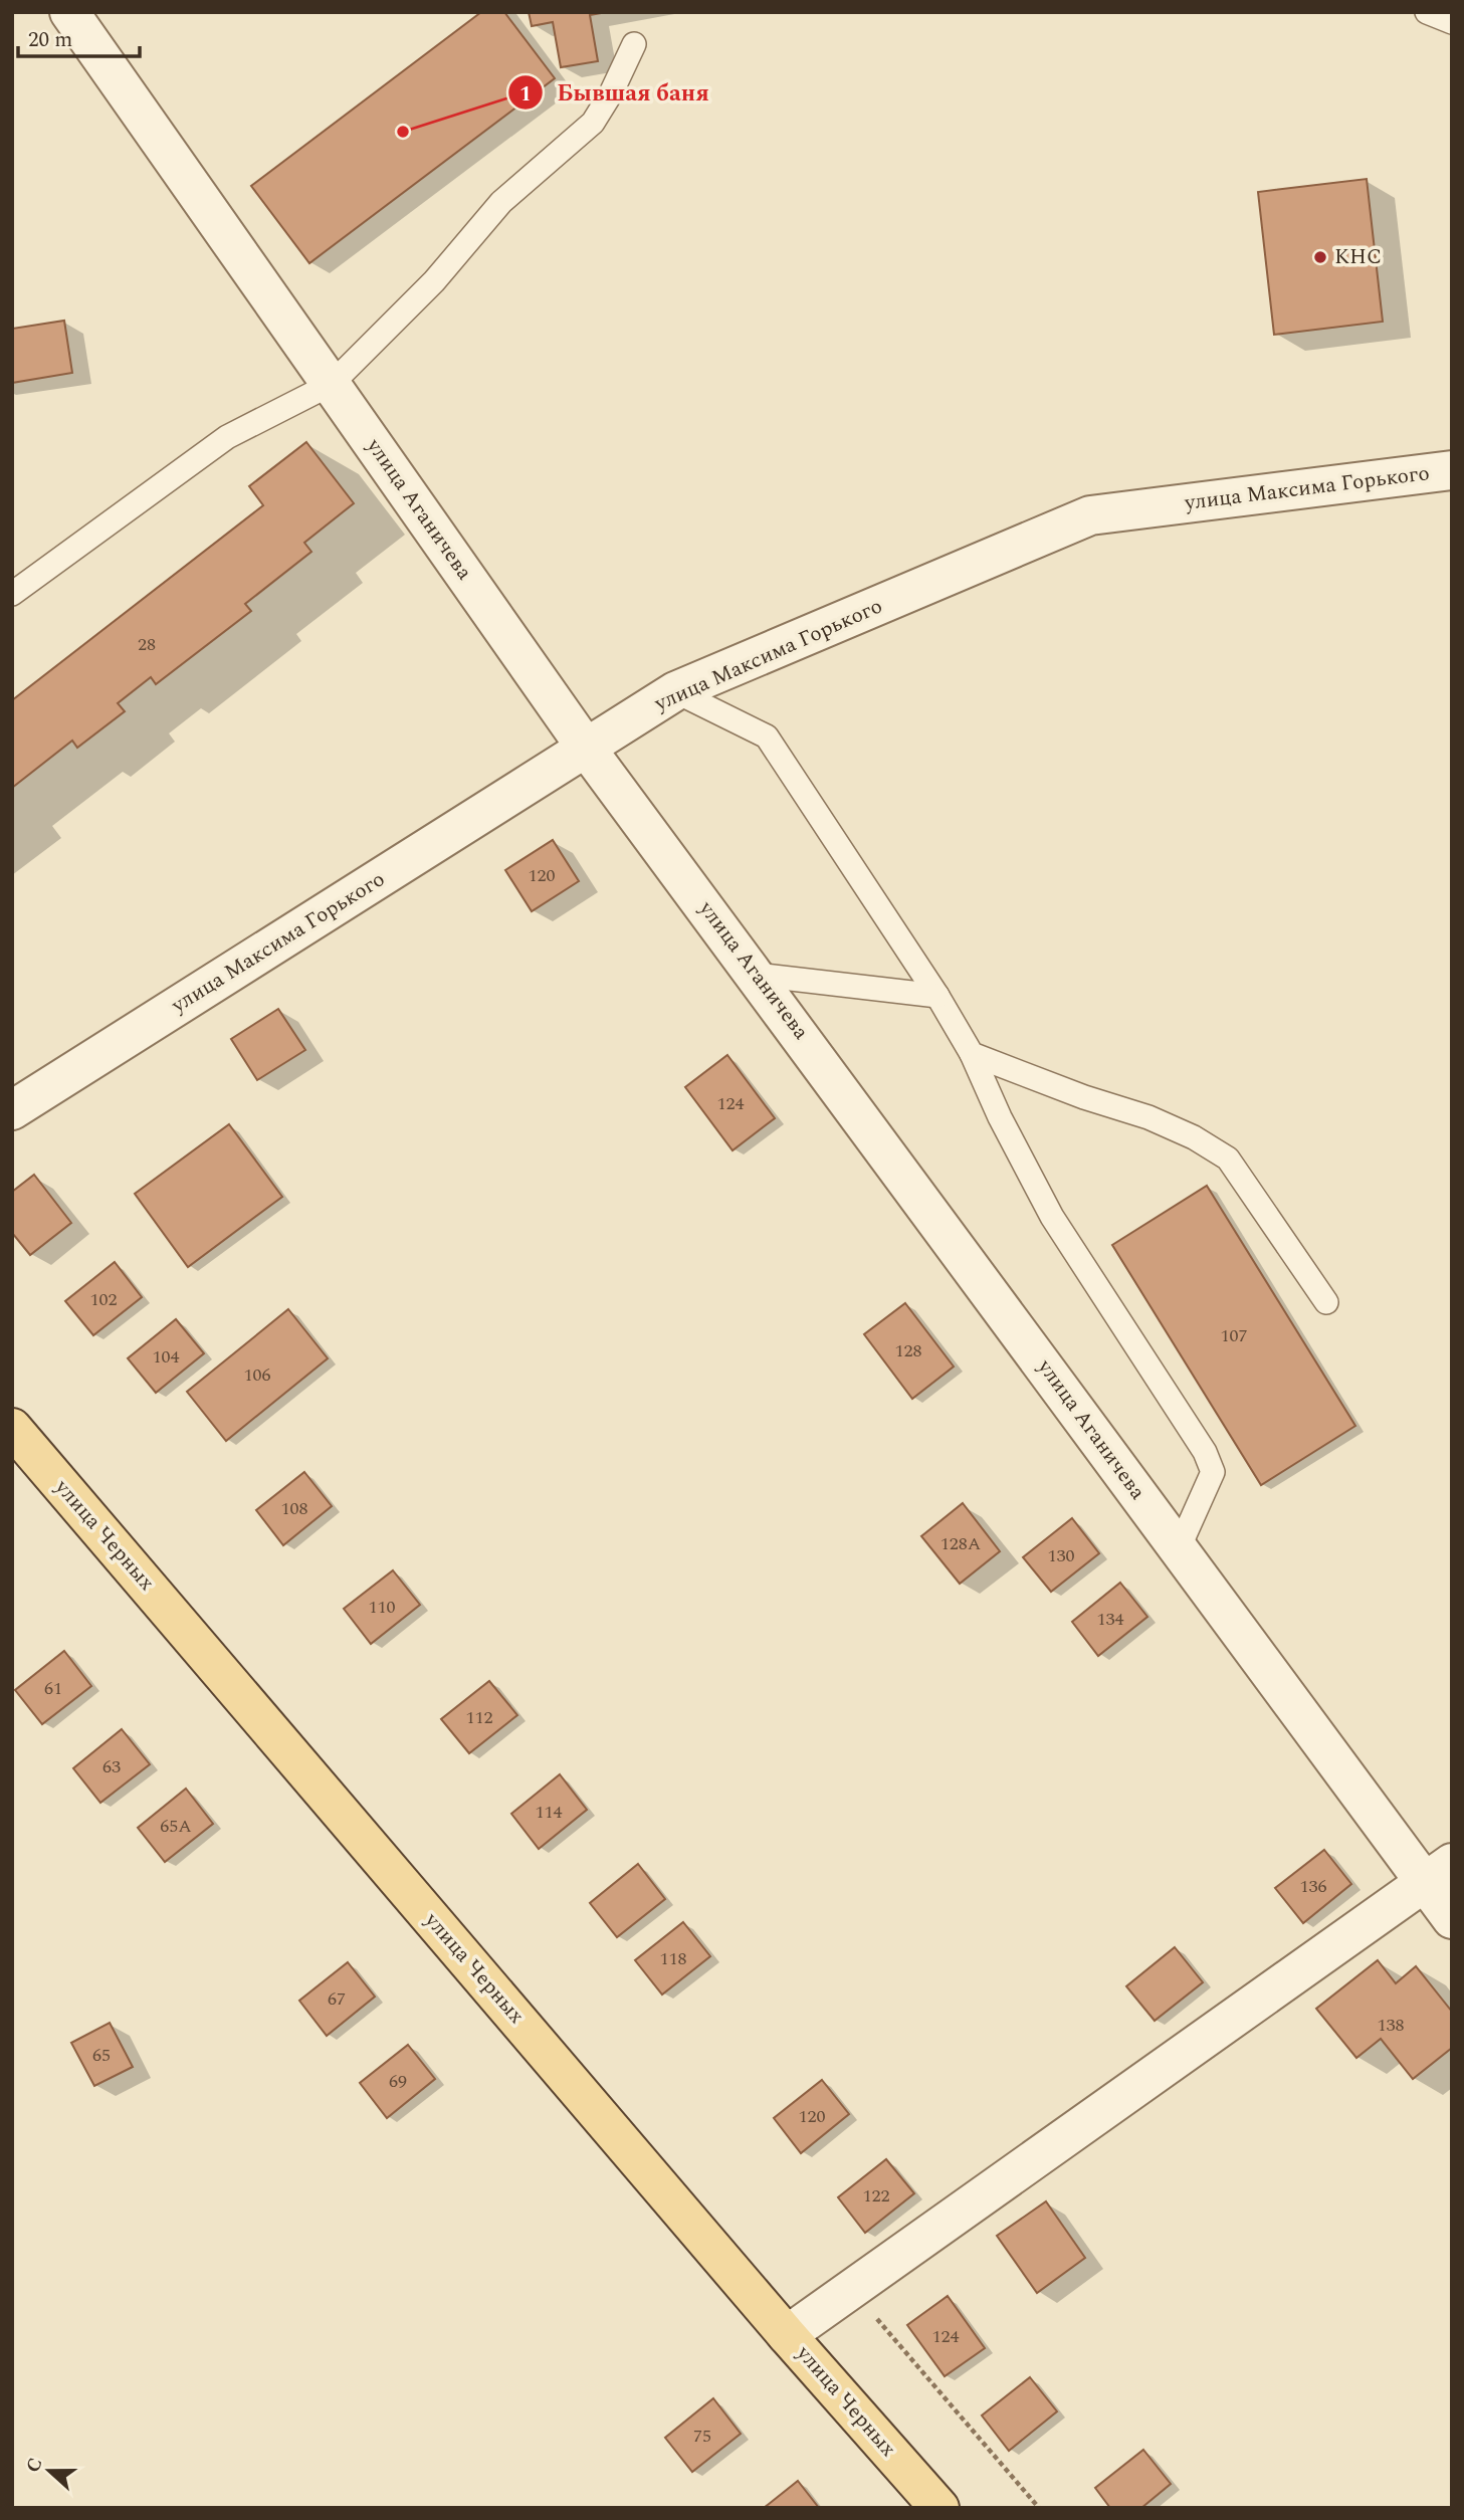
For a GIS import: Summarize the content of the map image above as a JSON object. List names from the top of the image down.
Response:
{
  "streets": {
    "main road": ["улица Черных"],
    "street": ["улица Максима Горького", "улица Аганичева"]
  },
  "crossings": [
    ["улица Максима Горького", "улица Аганичева"]
  ],
  "places": ["Бывшая баня", "КНС"],
  "house_numbers": [
    "28",
    "120",
    "124",
    "102",
    "107",
    "128",
    "104",
    "106",
    "108",
    "128А",
    "130",
    "110",
    "134",
    "61",
    "112",
    "63",
    "114",
    "65А",
    "136",
    "118",
    "67",
    "138",
    "65",
    "69",
    "120",
    "122",
    "124",
    "75"
  ],
  "scale_bar": "20 m",
  "north": "left"
}
